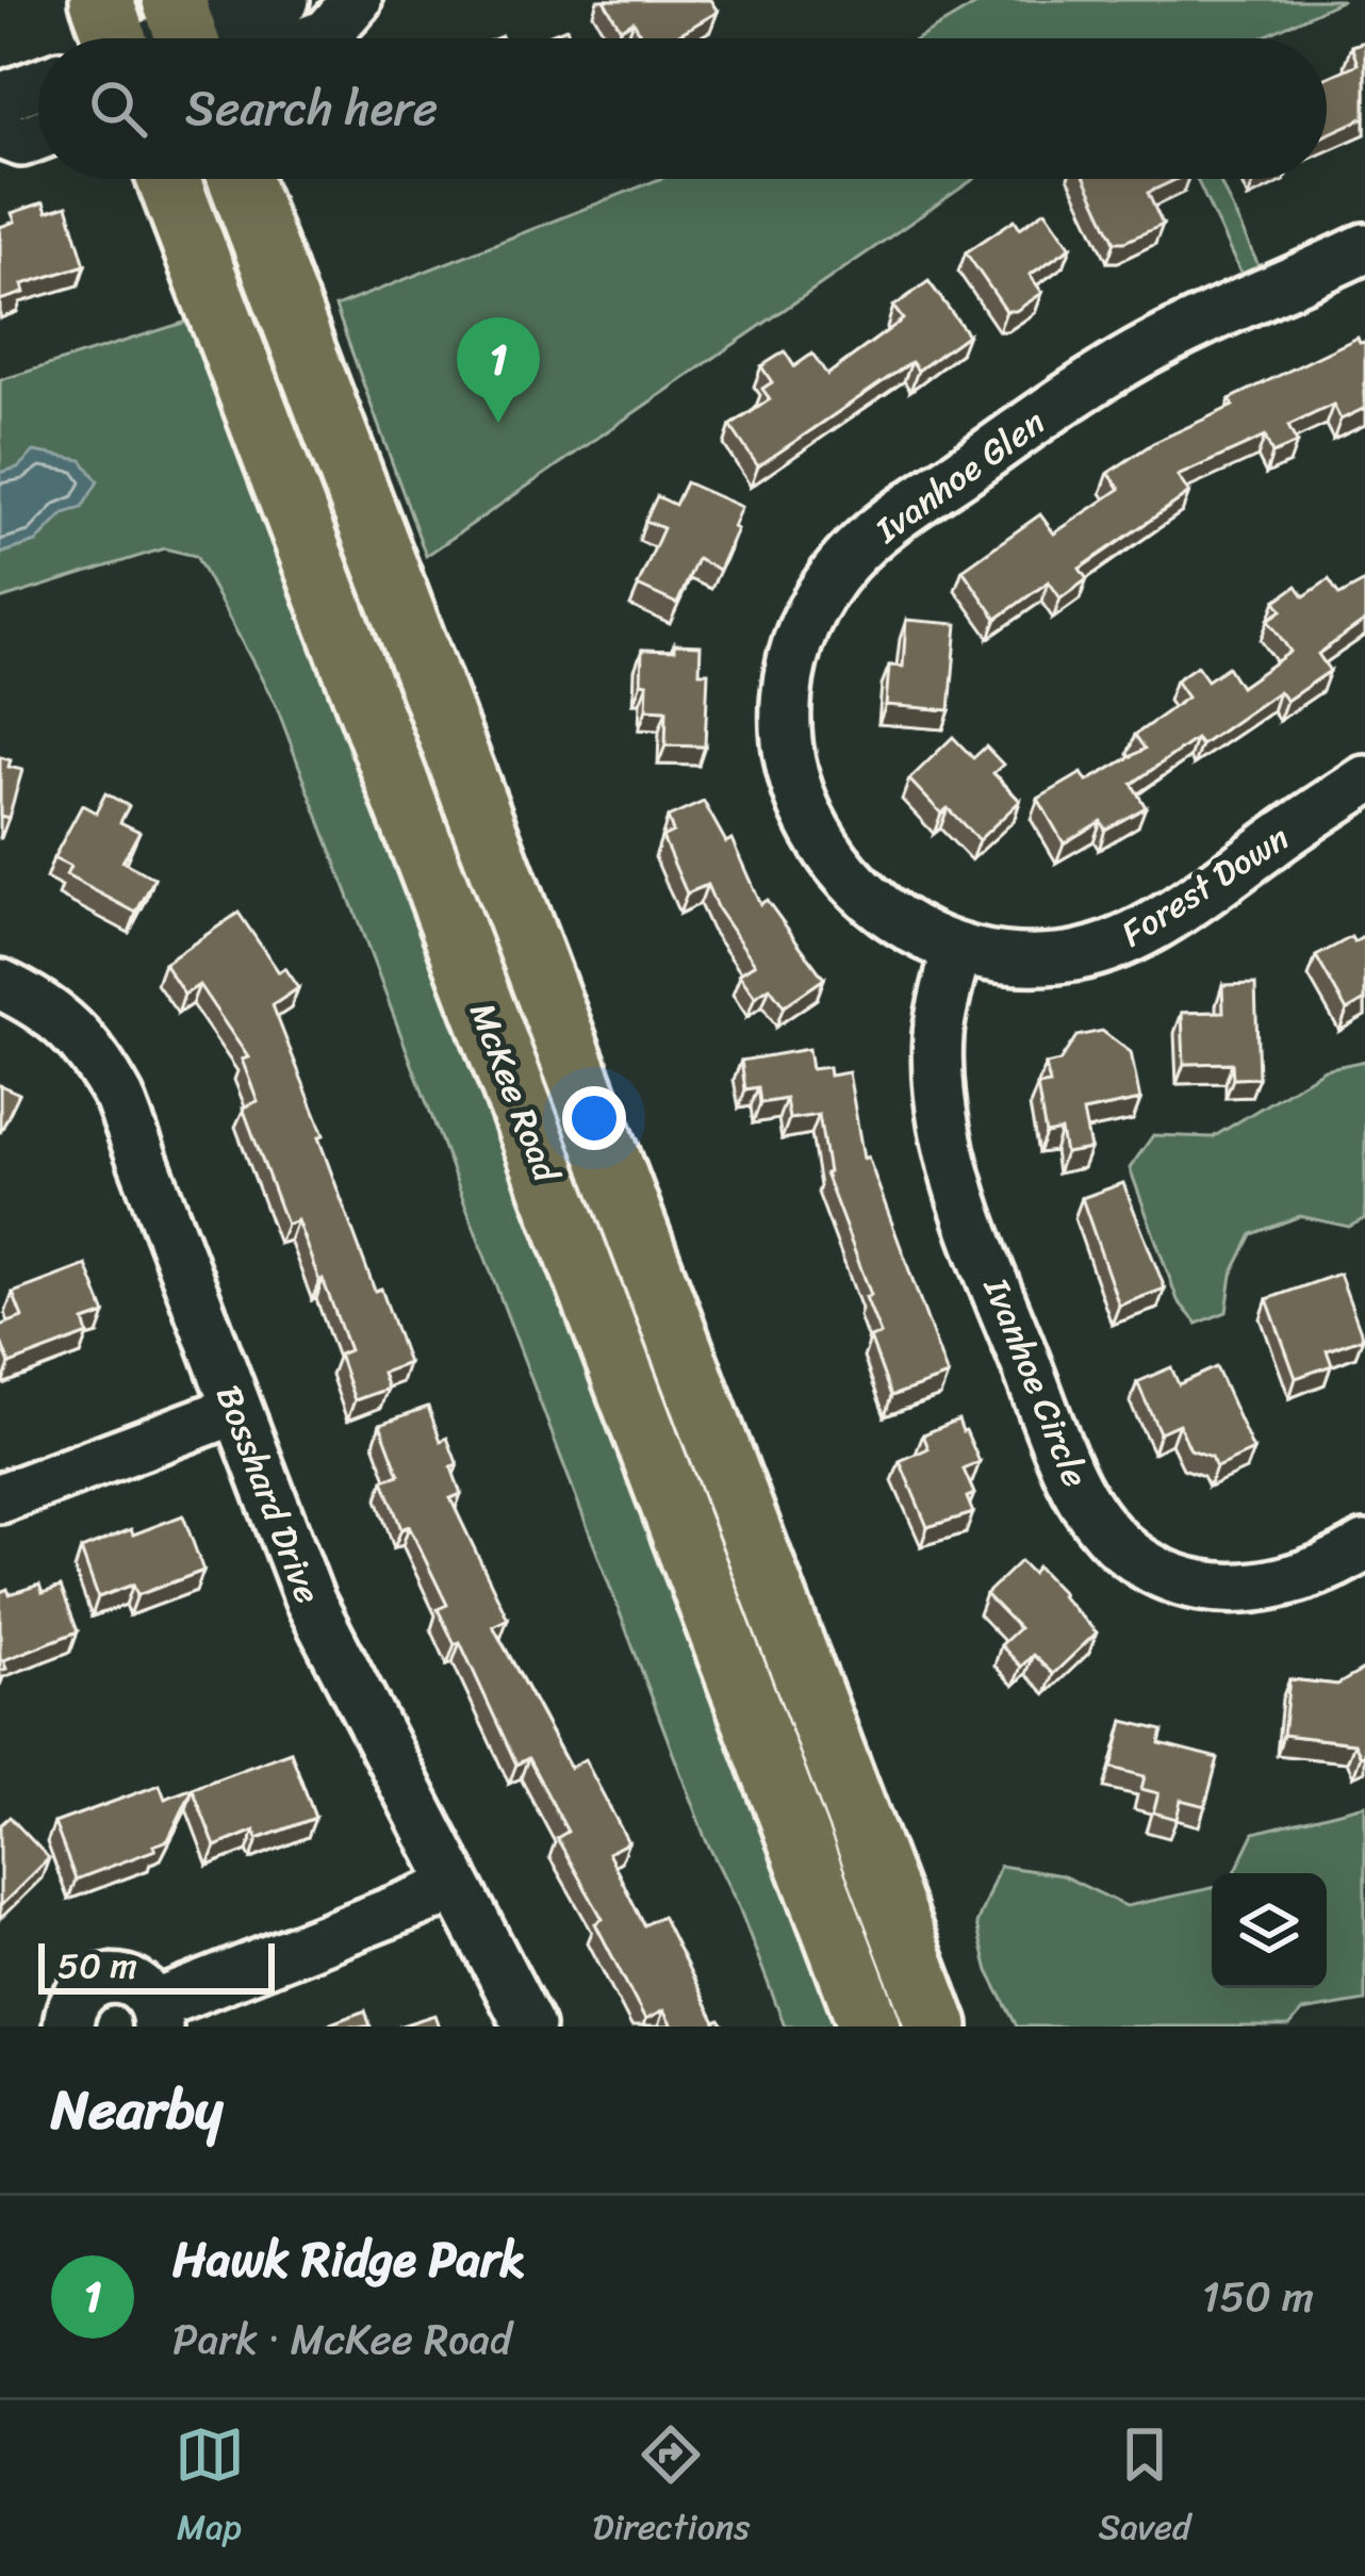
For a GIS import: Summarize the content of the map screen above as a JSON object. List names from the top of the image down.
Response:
{
  "streets": {
    "main road": ["McKee Road"],
    "street": [
      "Ivanhoe Glen",
      "Forest Down",
      "Ivanhoe Circle",
      "Bosshard Drive"
    ]
  },
  "crossings": [
    ["Ivanhoe Glen", "Forest Down"],
    ["Ivanhoe Glen", "Ivanhoe Circle"],
    ["Forest Down", "Ivanhoe Circle"]
  ],
  "scale_bar": "50 m",
  "page": {
    "search": "Search here",
    "pins": "1",
    "scale": "50 m",
    "heading": "Nearby",
    "list": [
      {
        "mark": "1",
        "name": "Hawk Ridge Park",
        "note": "Park · McKee Road",
        "value": "150 m"
      }
    ],
    "nav": ["Map", "Directions", "Saved"]
  }
}
